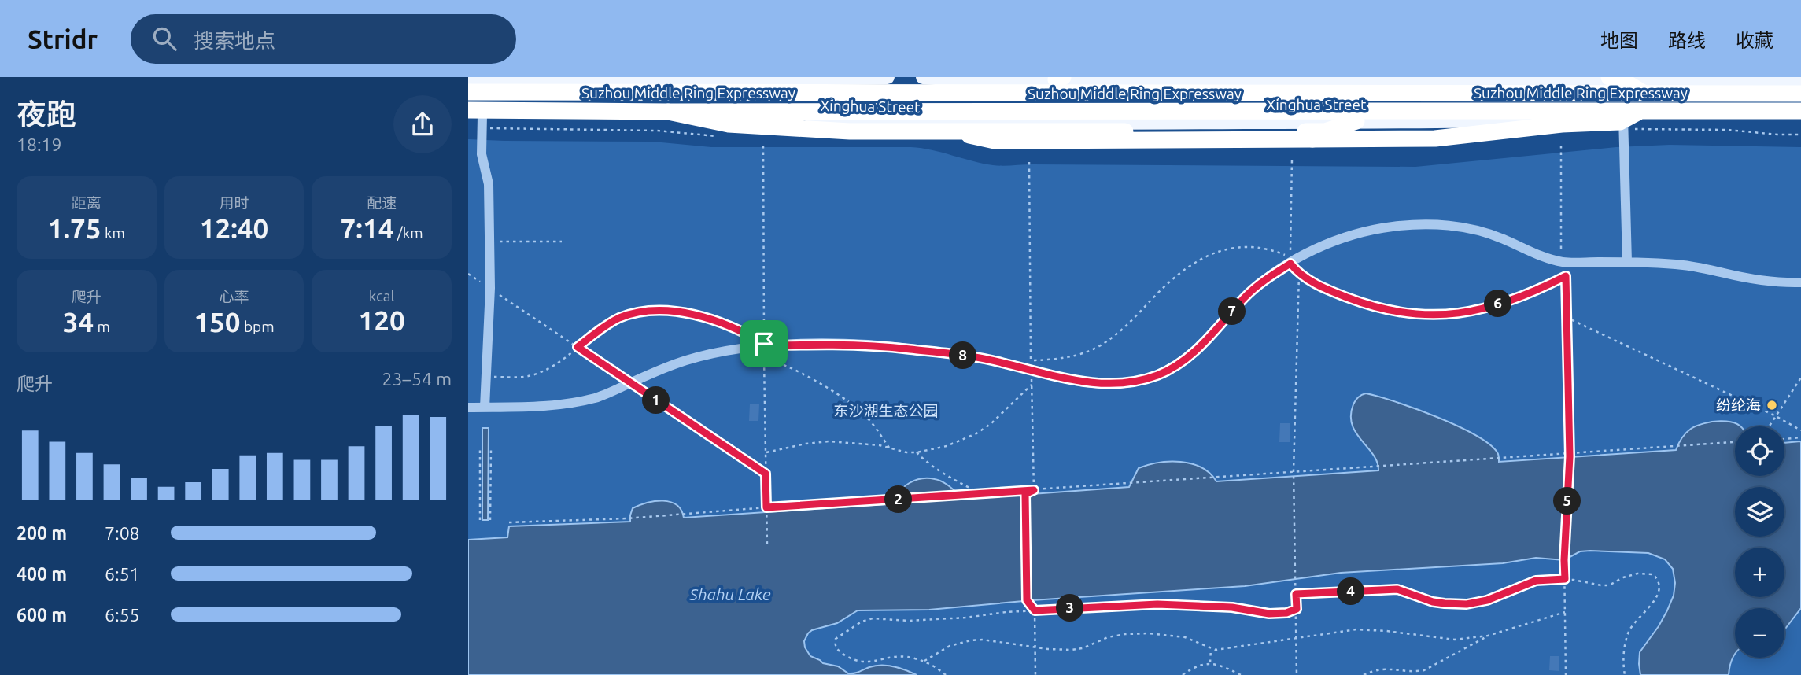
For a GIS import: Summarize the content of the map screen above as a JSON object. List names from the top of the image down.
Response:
{
  "streets": {
    "highway": ["Suzhou Middle Ring Expressway"],
    "main road": ["Xinghua Street"]
  },
  "crossings": [
    ["Suzhou Middle Ring Expressway", "Xinghua Street"]
  ],
  "water": ["Shahu Lake"],
  "parks": ["东沙湖生态公园"],
  "places": ["纷纶海"],
  "page": {
    "header": "Stridr",
    "search": "搜索地点",
    "nav": ["地图", "路线", "收藏"],
    "heading": ["夜跑", "18:19"],
    "stats": [
      ["距离", "1.75 km"],
      ["用时", "12:40"],
      ["配速", "7:14 /km"],
      ["爬升", "34 m"],
      ["心率", "150 bpm"],
      ["kcal", "120"]
    ],
    "pins": [
      "6",
      "7",
      "8",
      "1",
      "2",
      "5",
      "4",
      "3"
    ],
    "chart": ["爬升", "23–54 m"],
    "map_buttons": ["+", "−"],
    "list": [
      {
        "name": "200 m",
        "note": "7:08"
      },
      {
        "name": "400 m",
        "note": "6:51"
      },
      {
        "name": "600 m",
        "note": "6:55"
      }
    ]
  }
}
